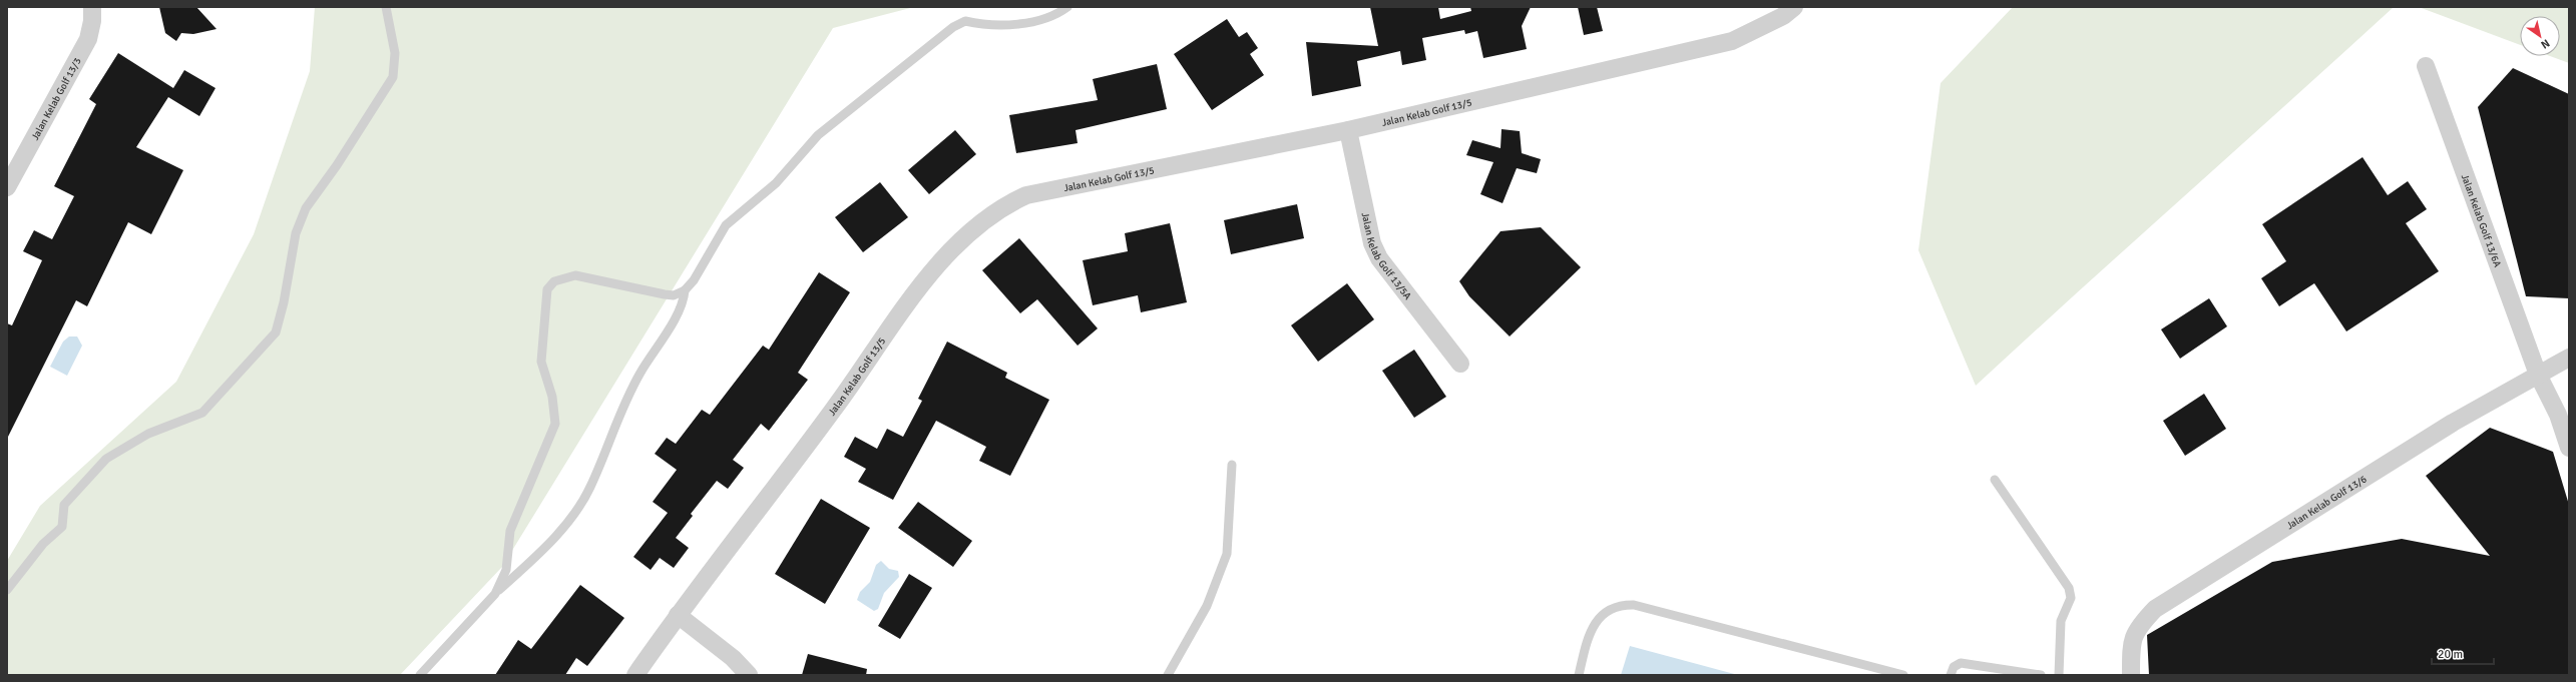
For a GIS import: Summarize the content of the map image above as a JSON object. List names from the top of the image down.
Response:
{
  "streets": {
    "street": [
      "Jalan Kelab Golf 13/3",
      "Jalan Kelab Golf 13/5",
      "Jalan Kelab Golf 13/6A",
      "Jalan Kelab Golf 13/5A",
      "Jalan Kelab Golf 13/6"
    ]
  },
  "crossings": [
    ["Jalan Kelab Golf 13/5", "Jalan Kelab Golf 13/5A"],
    ["Jalan Kelab Golf 13/6A", "Jalan Kelab Golf 13/6"]
  ],
  "scale_bar": "20 m",
  "north": "bottom right"
}
